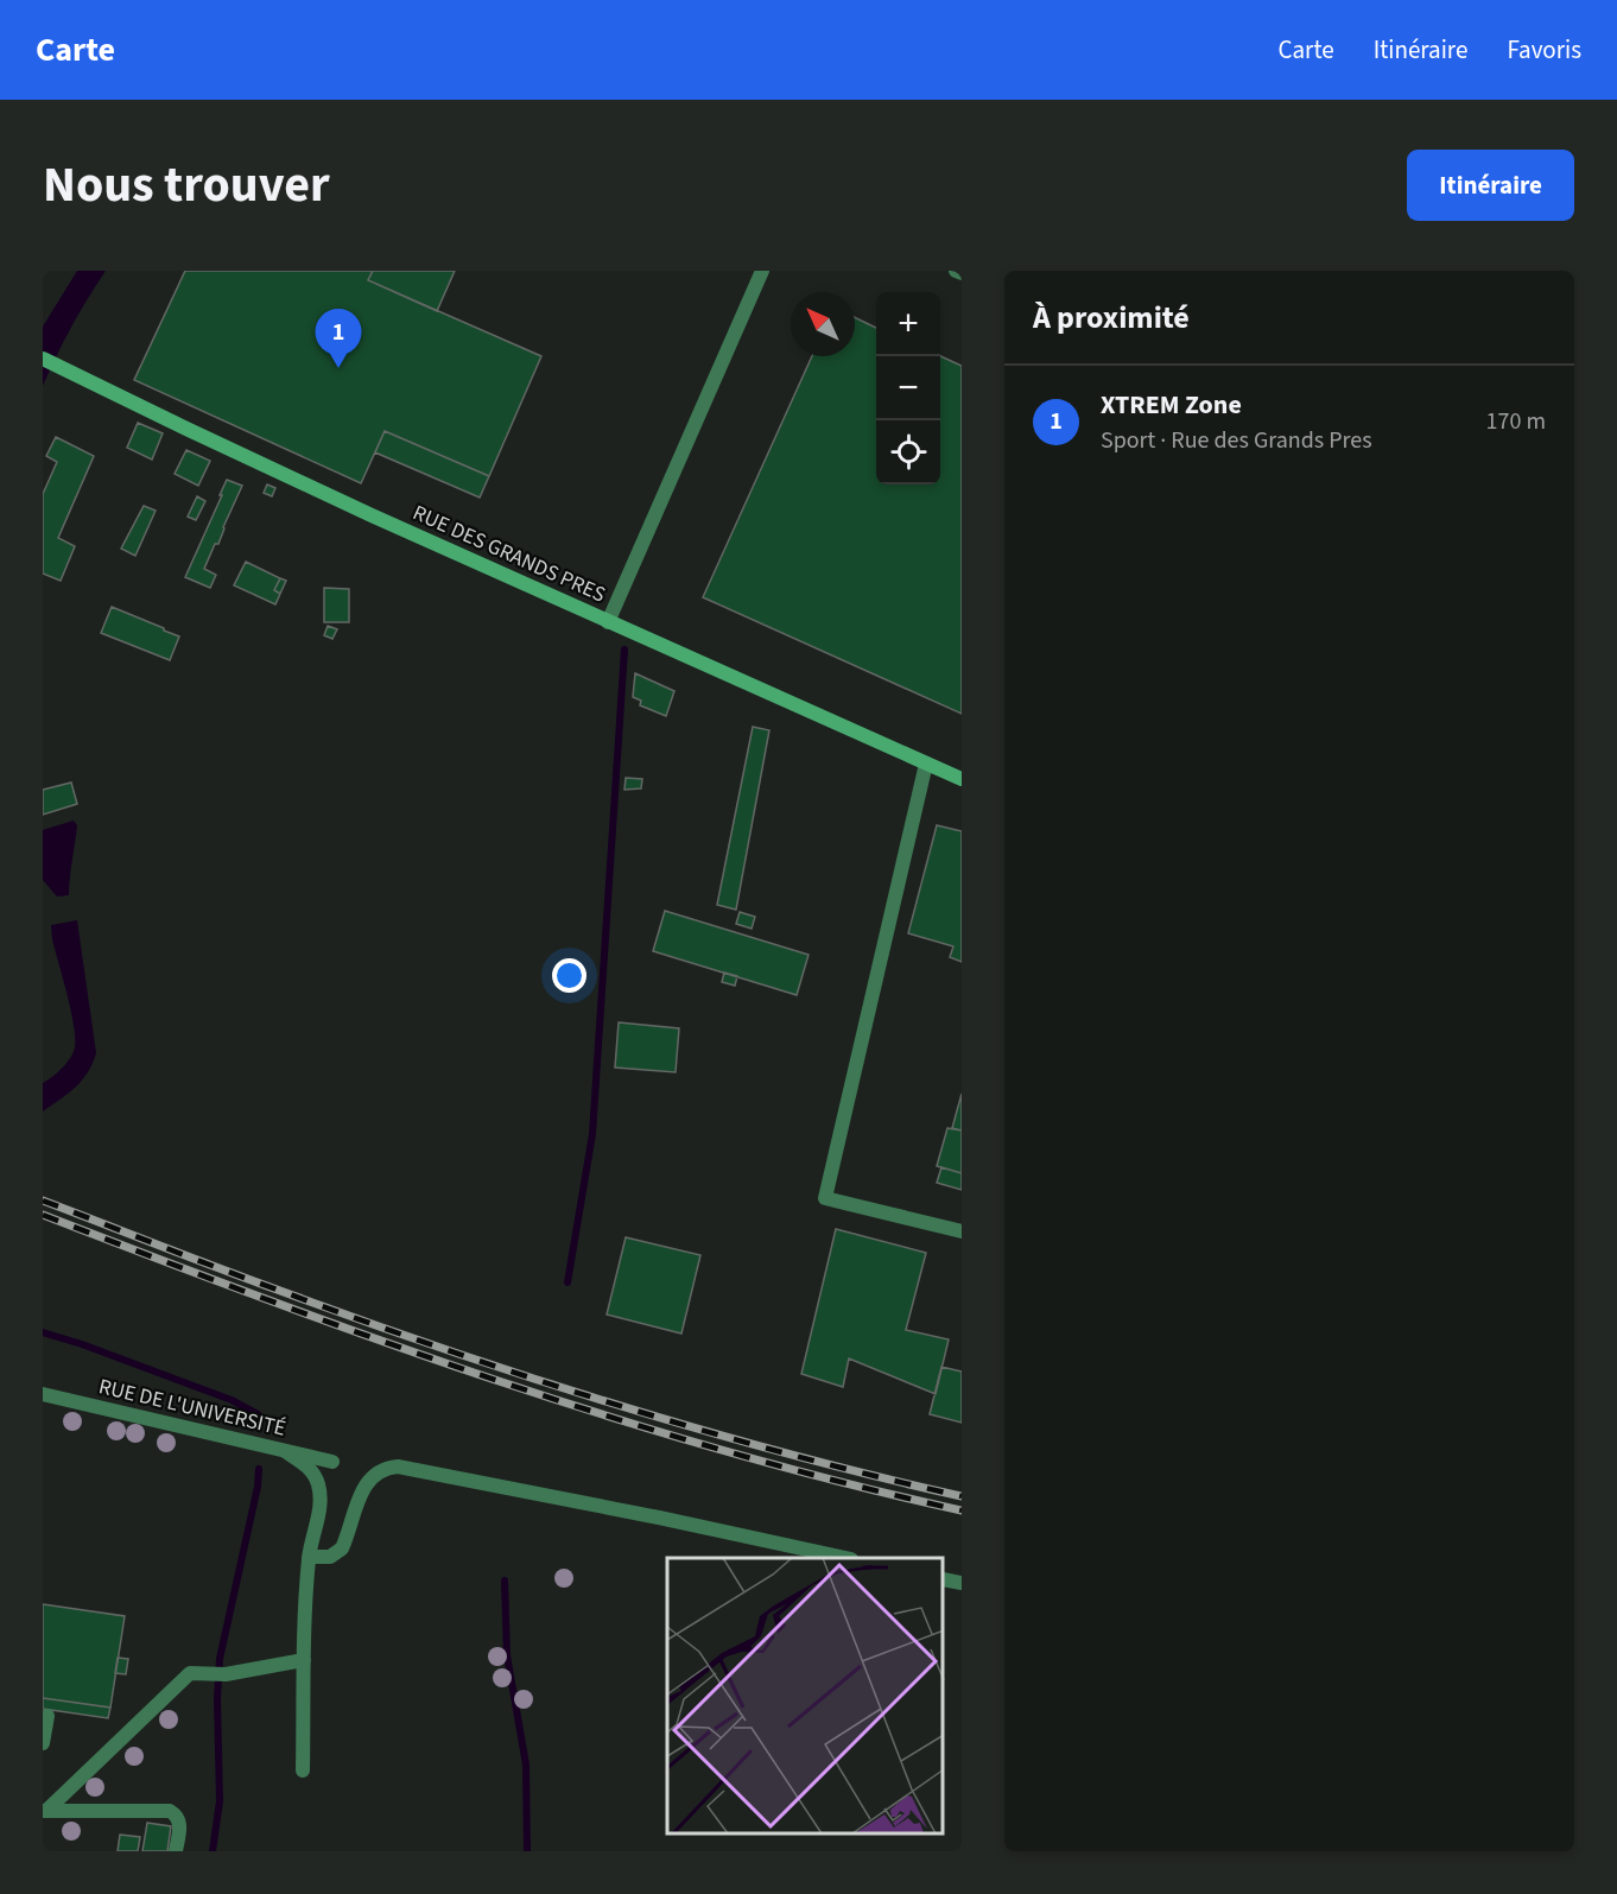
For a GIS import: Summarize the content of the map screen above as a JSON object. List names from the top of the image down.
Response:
{
  "streets": {
    "street": ["RUE DES GRANDS PRES", "RUE DE L'UNIVERSITÉ"]
  },
  "north": "top left",
  "page": {
    "header": "Carte",
    "nav": ["Carte", "Itinéraire", "Favoris"],
    "title": "Nous trouver",
    "buttons": "Itinéraire",
    "heading": "À proximité",
    "map_buttons": ["+", "−"],
    "pins": "1",
    "list": [
      {
        "mark": "1",
        "name": "XTREM Zone",
        "note": "Sport · Rue des Grands Pres",
        "value": "170 m"
      }
    ]
  }
}
